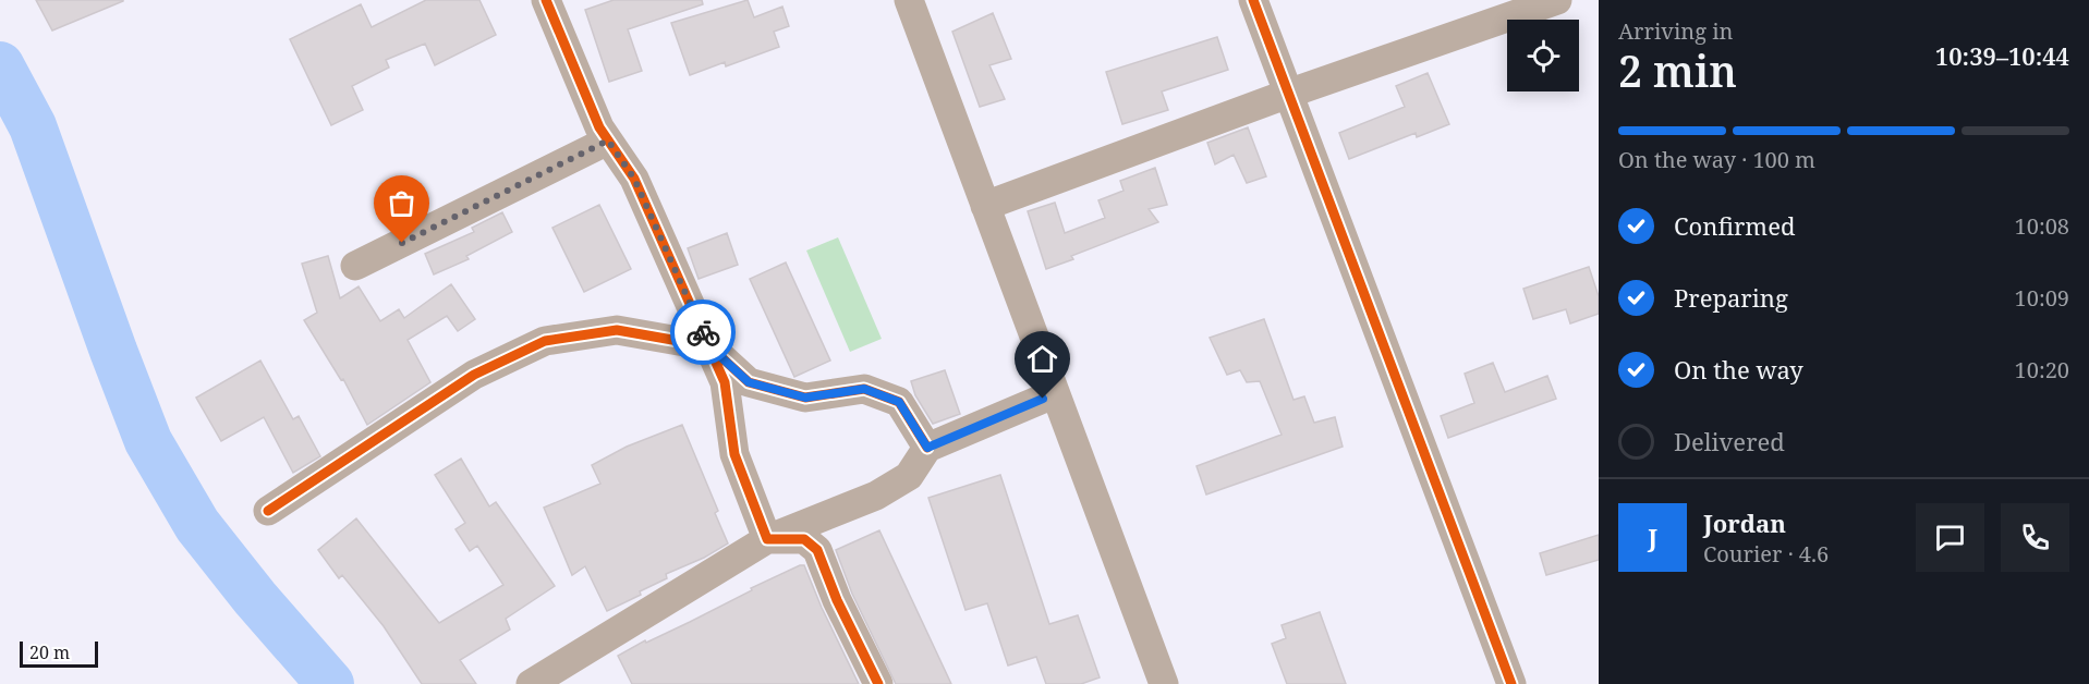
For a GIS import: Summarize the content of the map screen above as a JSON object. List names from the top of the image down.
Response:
{
  "scale_bar": "20 m",
  "page": {
    "heading": ["2 min", "Arriving in", "10:39–10:44"],
    "panel": ["Jordan", "Courier · 4.6"],
    "bar": "On the way · 100 m",
    "list": [
      ["Confirmed", "10:08"],
      ["Preparing", "10:09"],
      ["On the way", "10:20"],
      "Delivered"
    ],
    "round": "J",
    "scale": "20 m"
  }
}
